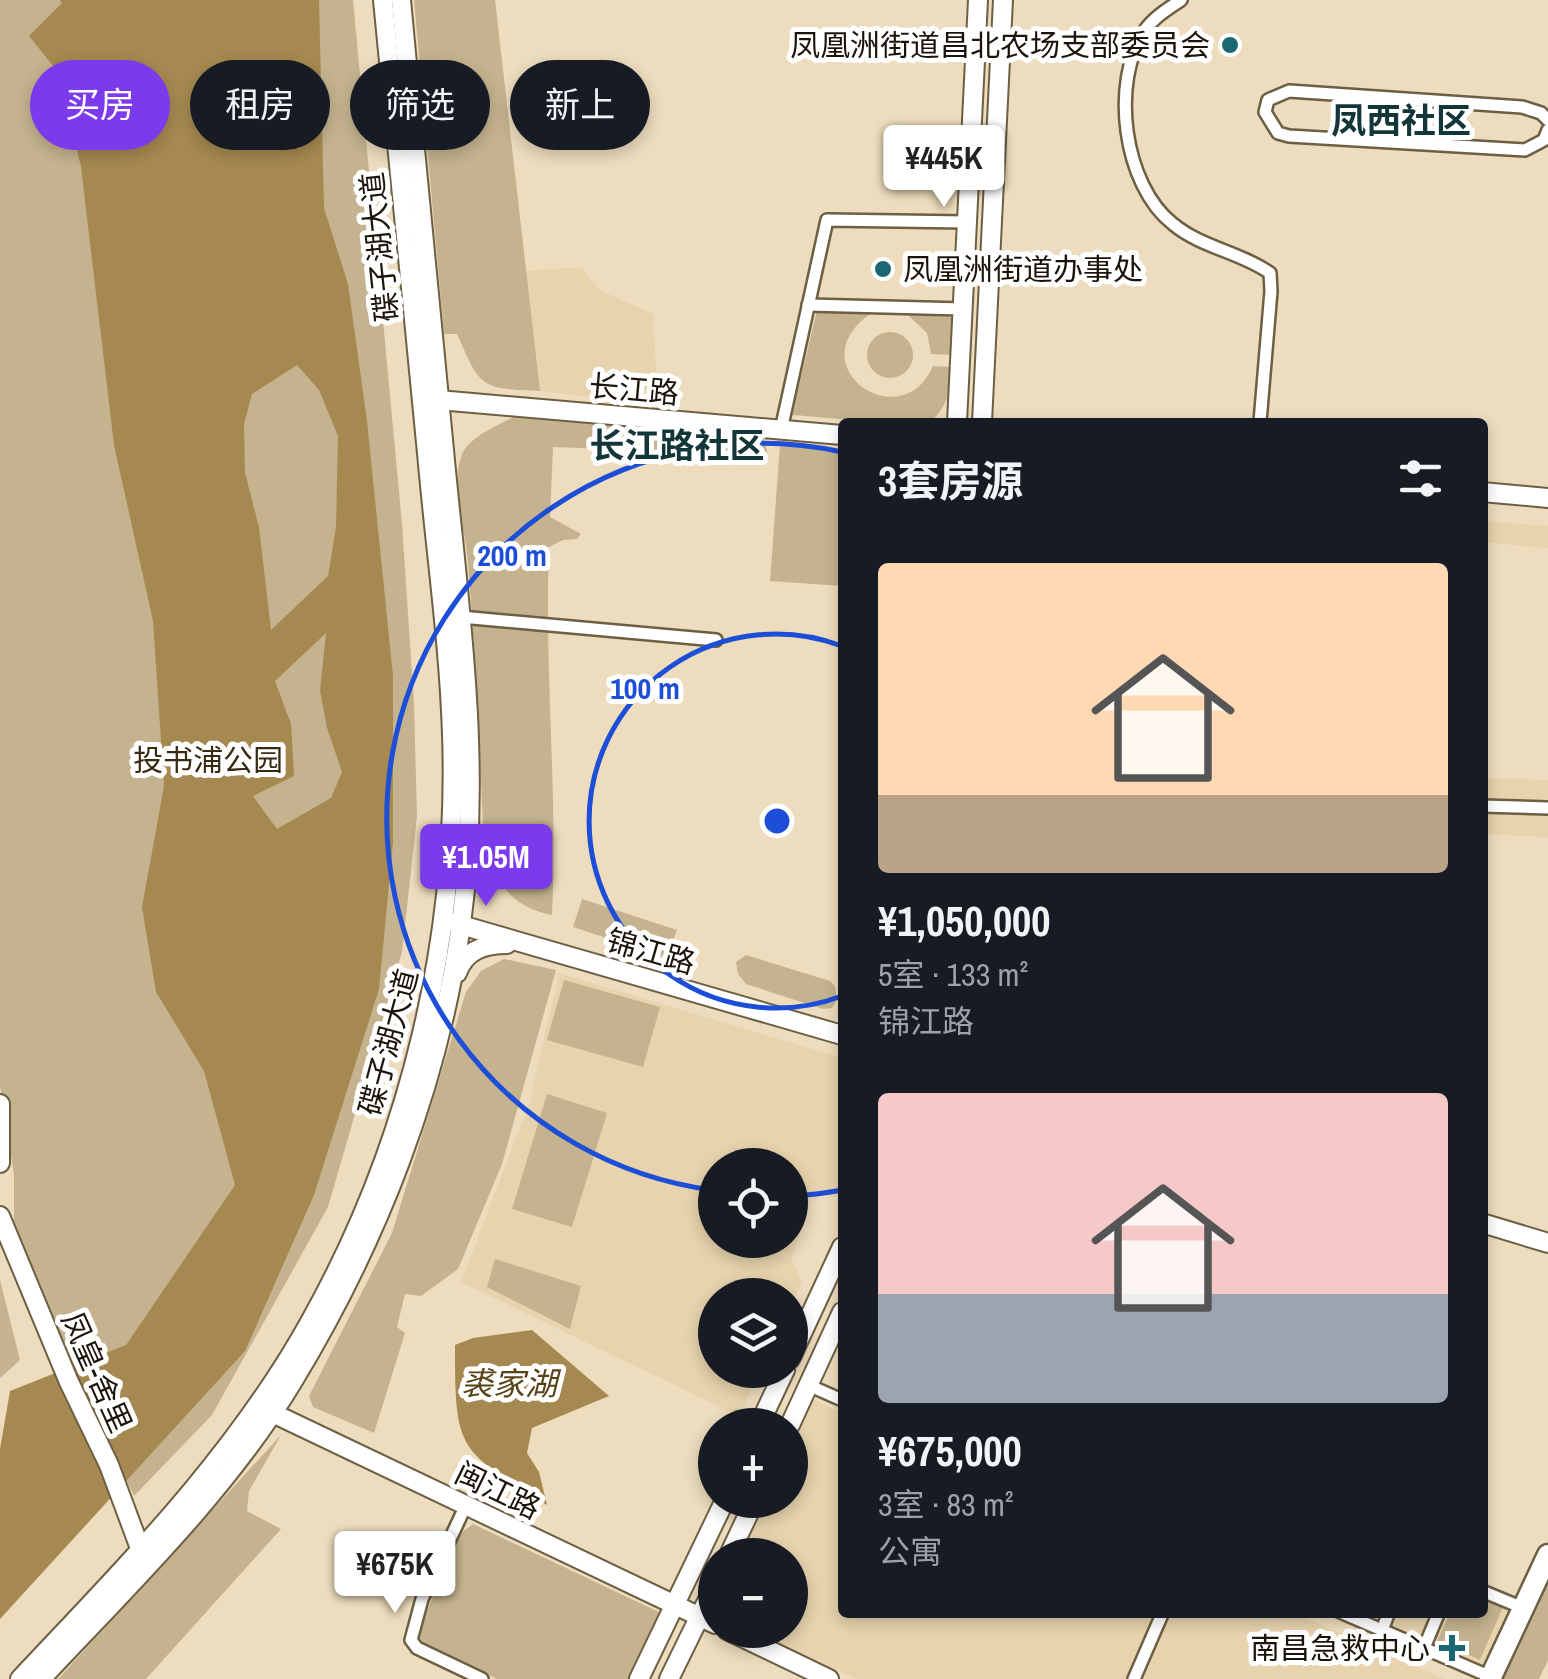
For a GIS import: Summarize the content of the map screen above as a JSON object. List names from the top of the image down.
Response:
{
  "streets": {
    "main road": [
      "碟子湖大道",
      "长江路",
      "锦江路",
      "凤皇-舍里",
      "闽江路"
    ]
  },
  "crossings": [
    ["碟子湖大道", "长江路"],
    ["碟子湖大道", "锦江路"],
    ["碟子湖大道", "凤皇-舍里"],
    ["碟子湖大道", "闽江路"]
  ],
  "districts": ["凤西社区", "长江路社区"],
  "water": ["裘家湖"],
  "parks": ["投书浦公园"],
  "places": {
    "other": ["凤凰洲街道昌北农场支部委员会", "凤凰洲街道办事处"],
    "health": ["南昌急救中心"]
  },
  "page": {
    "chip": [
      "买房",
      "租房",
      "筛选",
      "新上"
    ],
    "price": ["¥445K", "¥1.05M", "¥675K"],
    "heading": "3套房源",
    "list": [
      {
        "name": "¥1,050,000",
        "note": "5室 · 133 m² · 锦江路"
      },
      {
        "name": "¥675,000",
        "note": "3室 · 83 m² · 公寓"
      }
    ],
    "map_buttons": ["+", "−"]
  },
  "rings": ["200 m", "100 m"]
}
